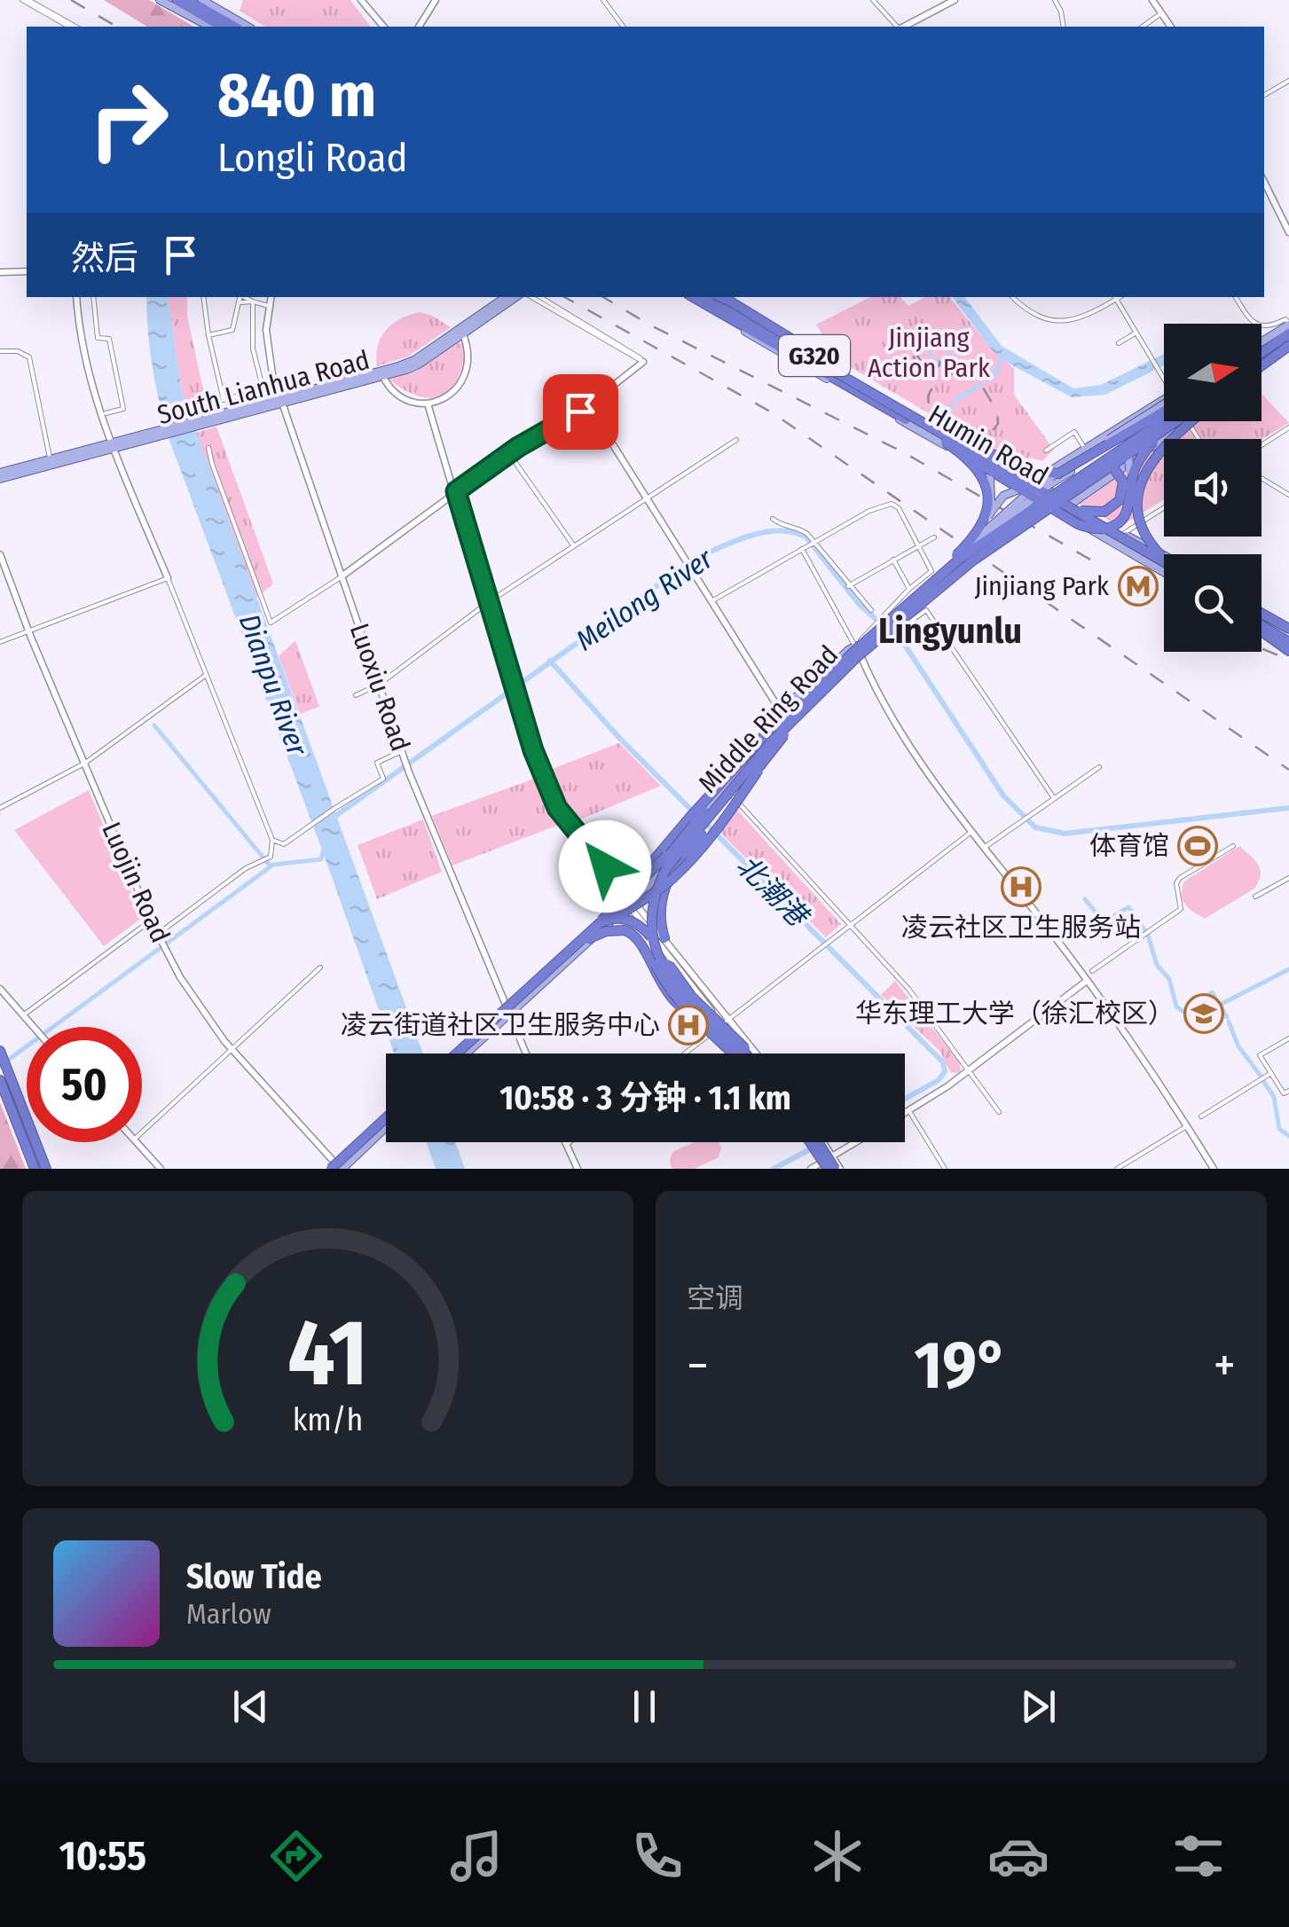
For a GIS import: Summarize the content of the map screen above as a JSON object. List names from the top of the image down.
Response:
{
  "streets": {
    "highway": ["Middle Ring Road"],
    "main road": ["G320", "South Lianhua Road", "Humin Road"],
    "street": ["Luoxiu Road", "Luojin Road"]
  },
  "crossings": [
    ["South Lianhua Road", "Luoxiu Road"]
  ],
  "districts": ["Lingyunlu"],
  "water": ["Meilong River", "Dianpu River", "北潮港"],
  "parks": ["Jinjiang Action Park"],
  "places": {
    "metro station": ["Jinjiang Park"],
    "sports": ["体育馆"],
    "hospital": ["凌云社区卫生服务站", "凌云街道社区卫生服务中心"],
    "school or university": ["华东理工大学（徐汇校区）"]
  },
  "north": "right",
  "page": {
    "turn": ["840 m", "Longli Road"],
    "then": "然后",
    "limit": "50",
    "trip": "10:58 · 3 分钟 · 1.1 km",
    "tile": "空调",
    "heat": ["−", "19°", "+"],
    "song": ["Slow Tide", "Marlow"],
    "tabs": "10:55",
    "gauge": ["41", "km/h"]
  }
}
